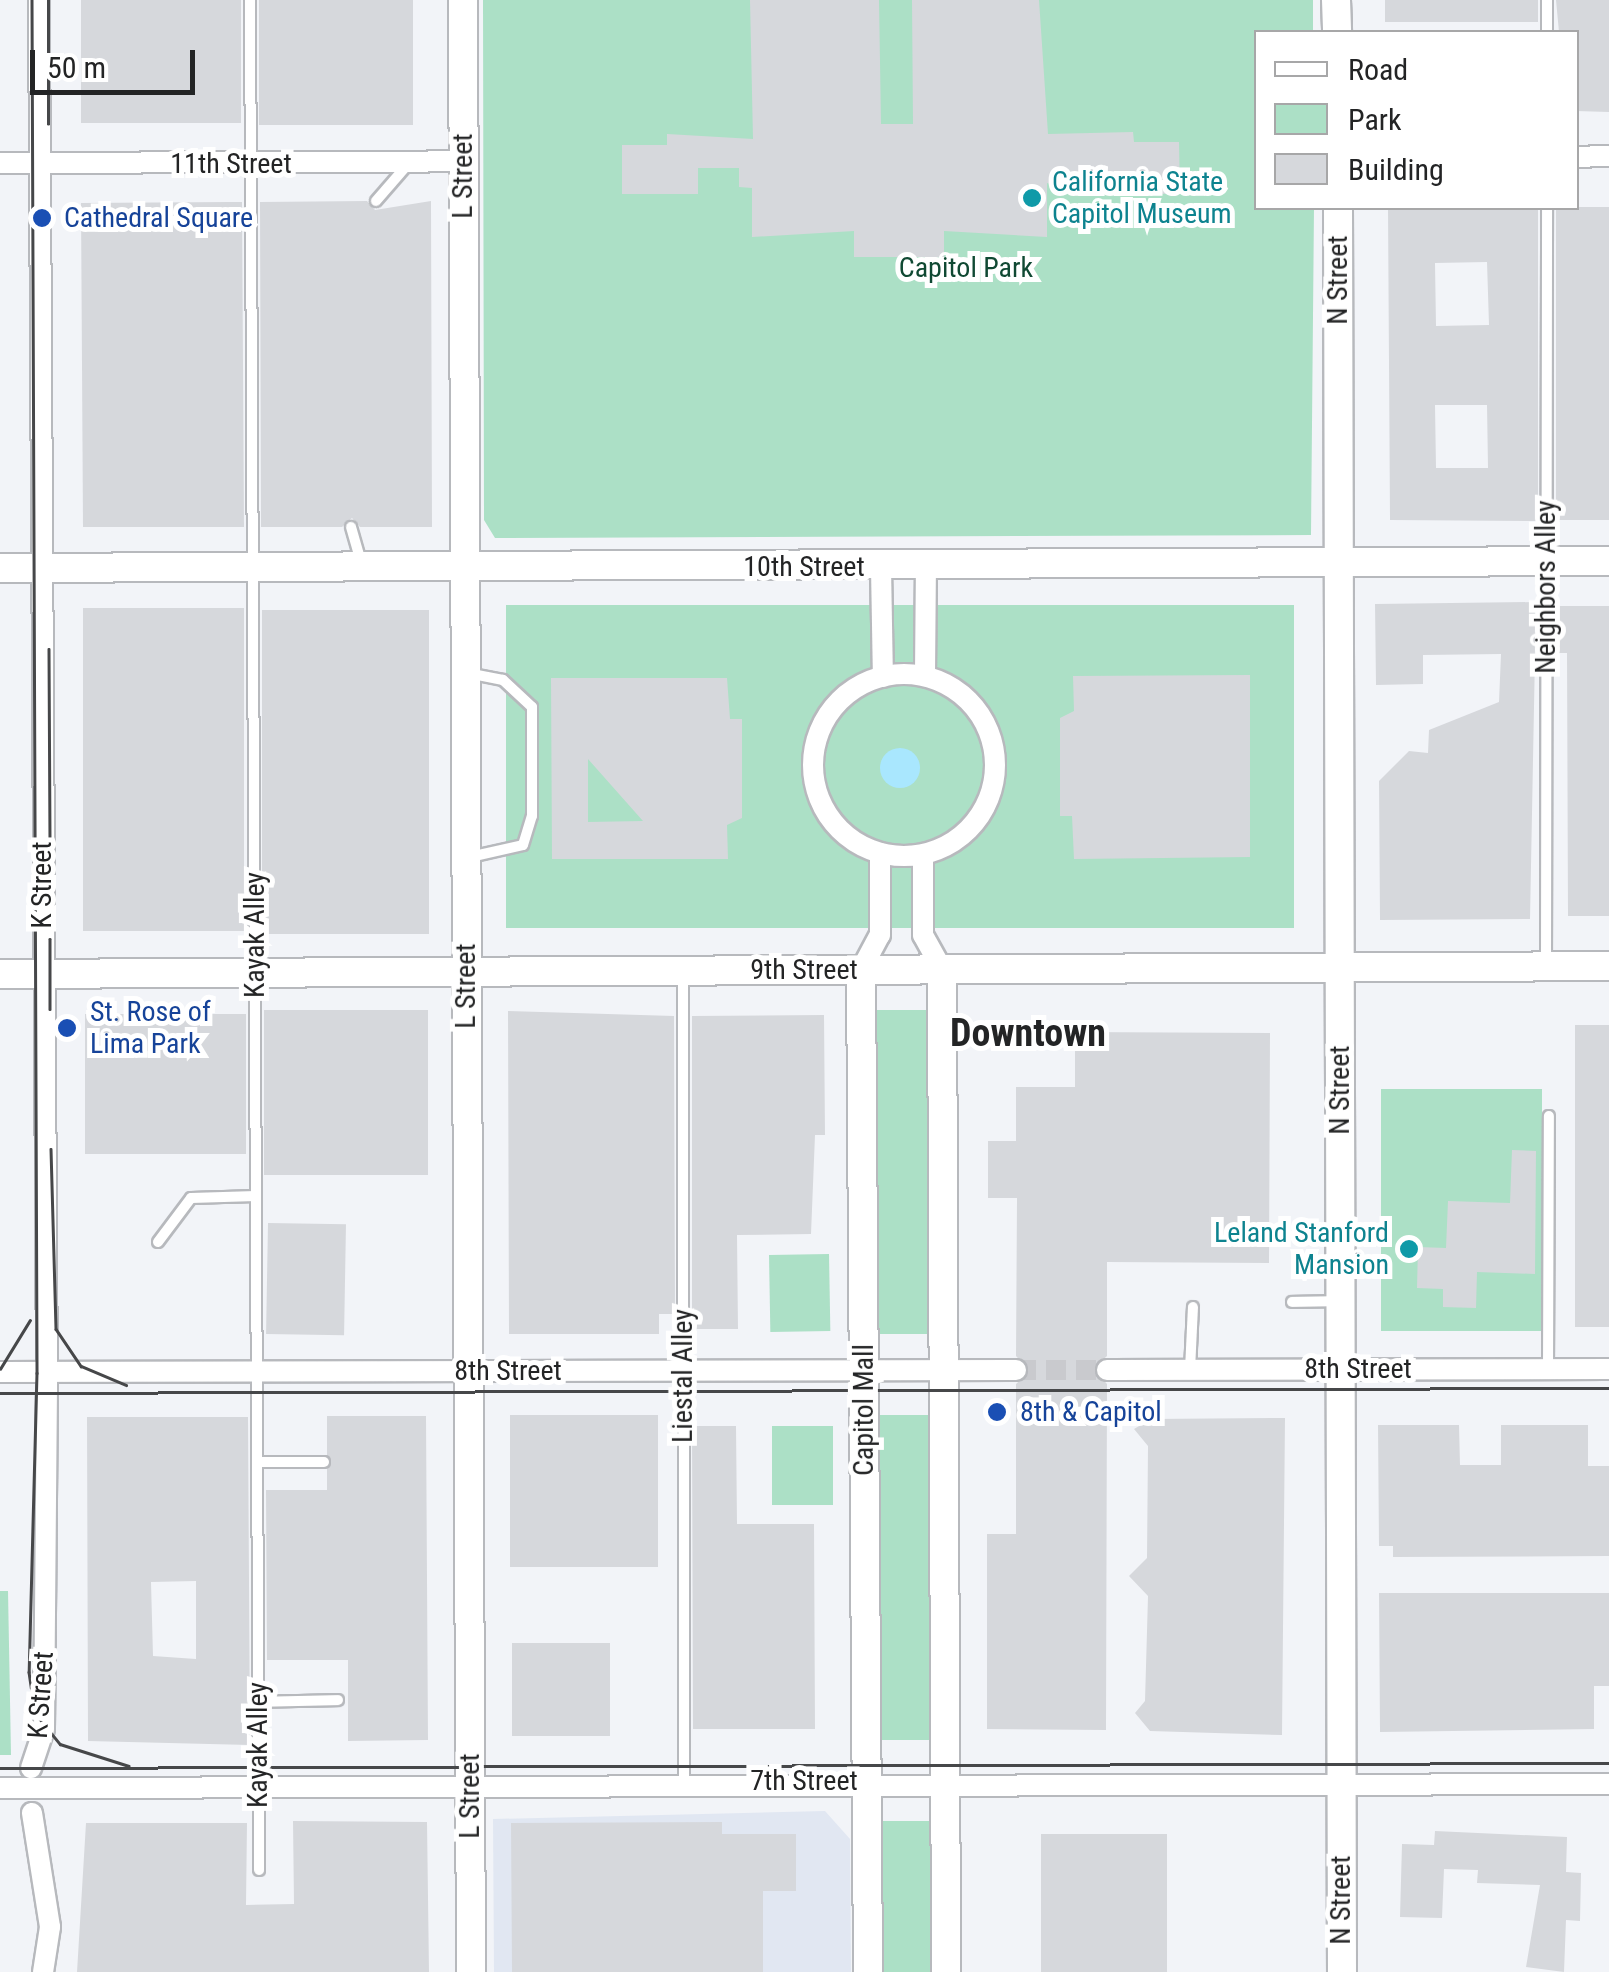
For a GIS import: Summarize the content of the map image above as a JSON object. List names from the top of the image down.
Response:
{
  "streets": {
    "main road": [
      "L Street",
      "N Street",
      "10th Street",
      "9th Street",
      "Capitol Mall"
    ],
    "street": [
      "11th Street",
      "K Street",
      "8th Street",
      "7th Street"
    ],
    "lane": ["Neighbors Alley", "Kayak Alley", "Liestal Alley"]
  },
  "crossings": [
    ["11th Street", "L Street"],
    ["11th Street", "K Street"],
    ["11th Street", "Kayak Alley"],
    ["L Street", "10th Street"],
    ["L Street", "9th Street"],
    ["L Street", "8th Street"],
    ["L Street", "7th Street"],
    ["N Street", "10th Street"],
    ["N Street", "9th Street"],
    ["N Street", "8th Street"],
    ["N Street", "7th Street"],
    ["10th Street", "Neighbors Alley"],
    ["10th Street", "K Street"],
    ["10th Street", "Kayak Alley"],
    ["Neighbors Alley", "9th Street"],
    ["K Street", "9th Street"],
    ["K Street", "8th Street"],
    ["Kayak Alley", "9th Street"],
    ["Kayak Alley", "8th Street"],
    ["Kayak Alley", "7th Street"],
    ["9th Street", "Liestal Alley"],
    ["9th Street", "Capitol Mall"],
    ["8th Street", "Liestal Alley"],
    ["8th Street", "Capitol Mall"],
    ["Liestal Alley", "7th Street"],
    ["Capitol Mall", "7th Street"]
  ],
  "districts": ["Downtown"],
  "parks": ["Capitol Park"],
  "places": [
    "California State Capitol Museum",
    "Cathedral Square",
    "St. Rose of Lima Park",
    "Leland Stanford Mansion",
    "8th & Capitol"
  ],
  "legend": ["Road", "Park", "Building"],
  "scale_bar": "50 m"
}
